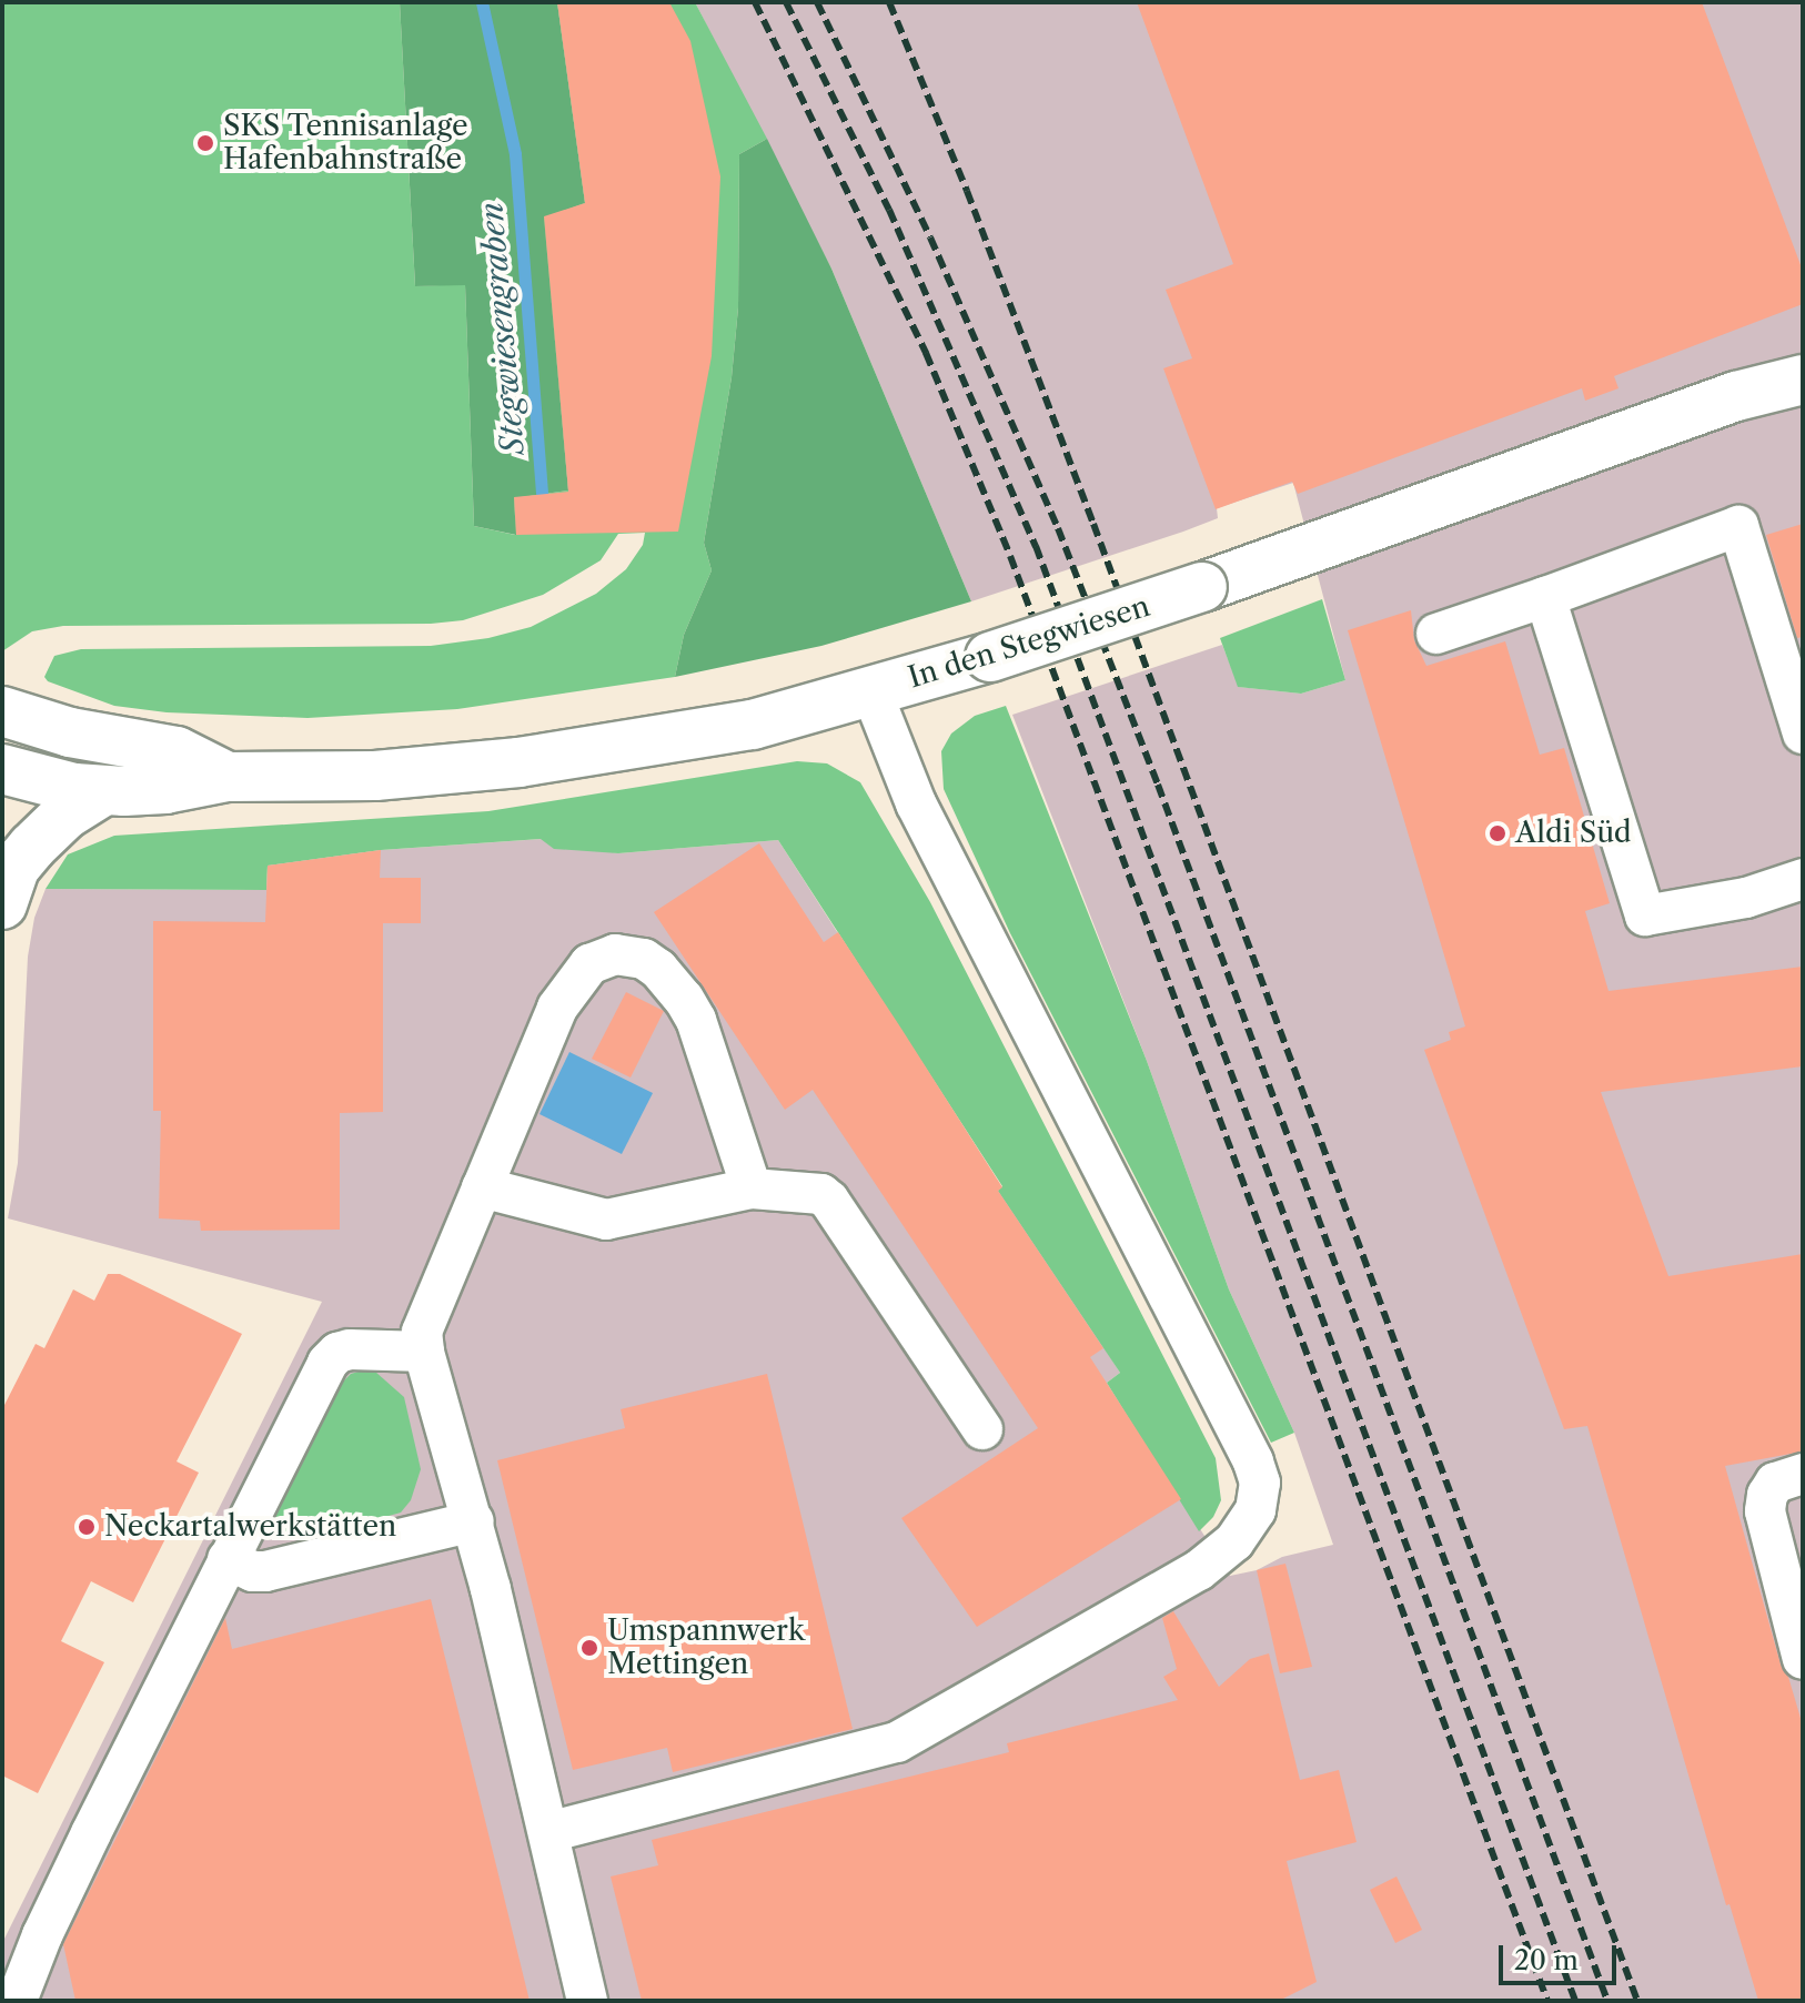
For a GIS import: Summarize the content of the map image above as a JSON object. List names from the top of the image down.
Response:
{
  "streets": {
    "main road": ["In den Stegwiesen"]
  },
  "water": ["Stegwiesengraben"],
  "places": [
    "SKS Tennisanlage Hafenbahnstraße",
    "Aldi Süd",
    "Neckartalwerkstätten",
    "Umspannwerk Mettingen"
  ],
  "scale_bar": "20 m"
}
